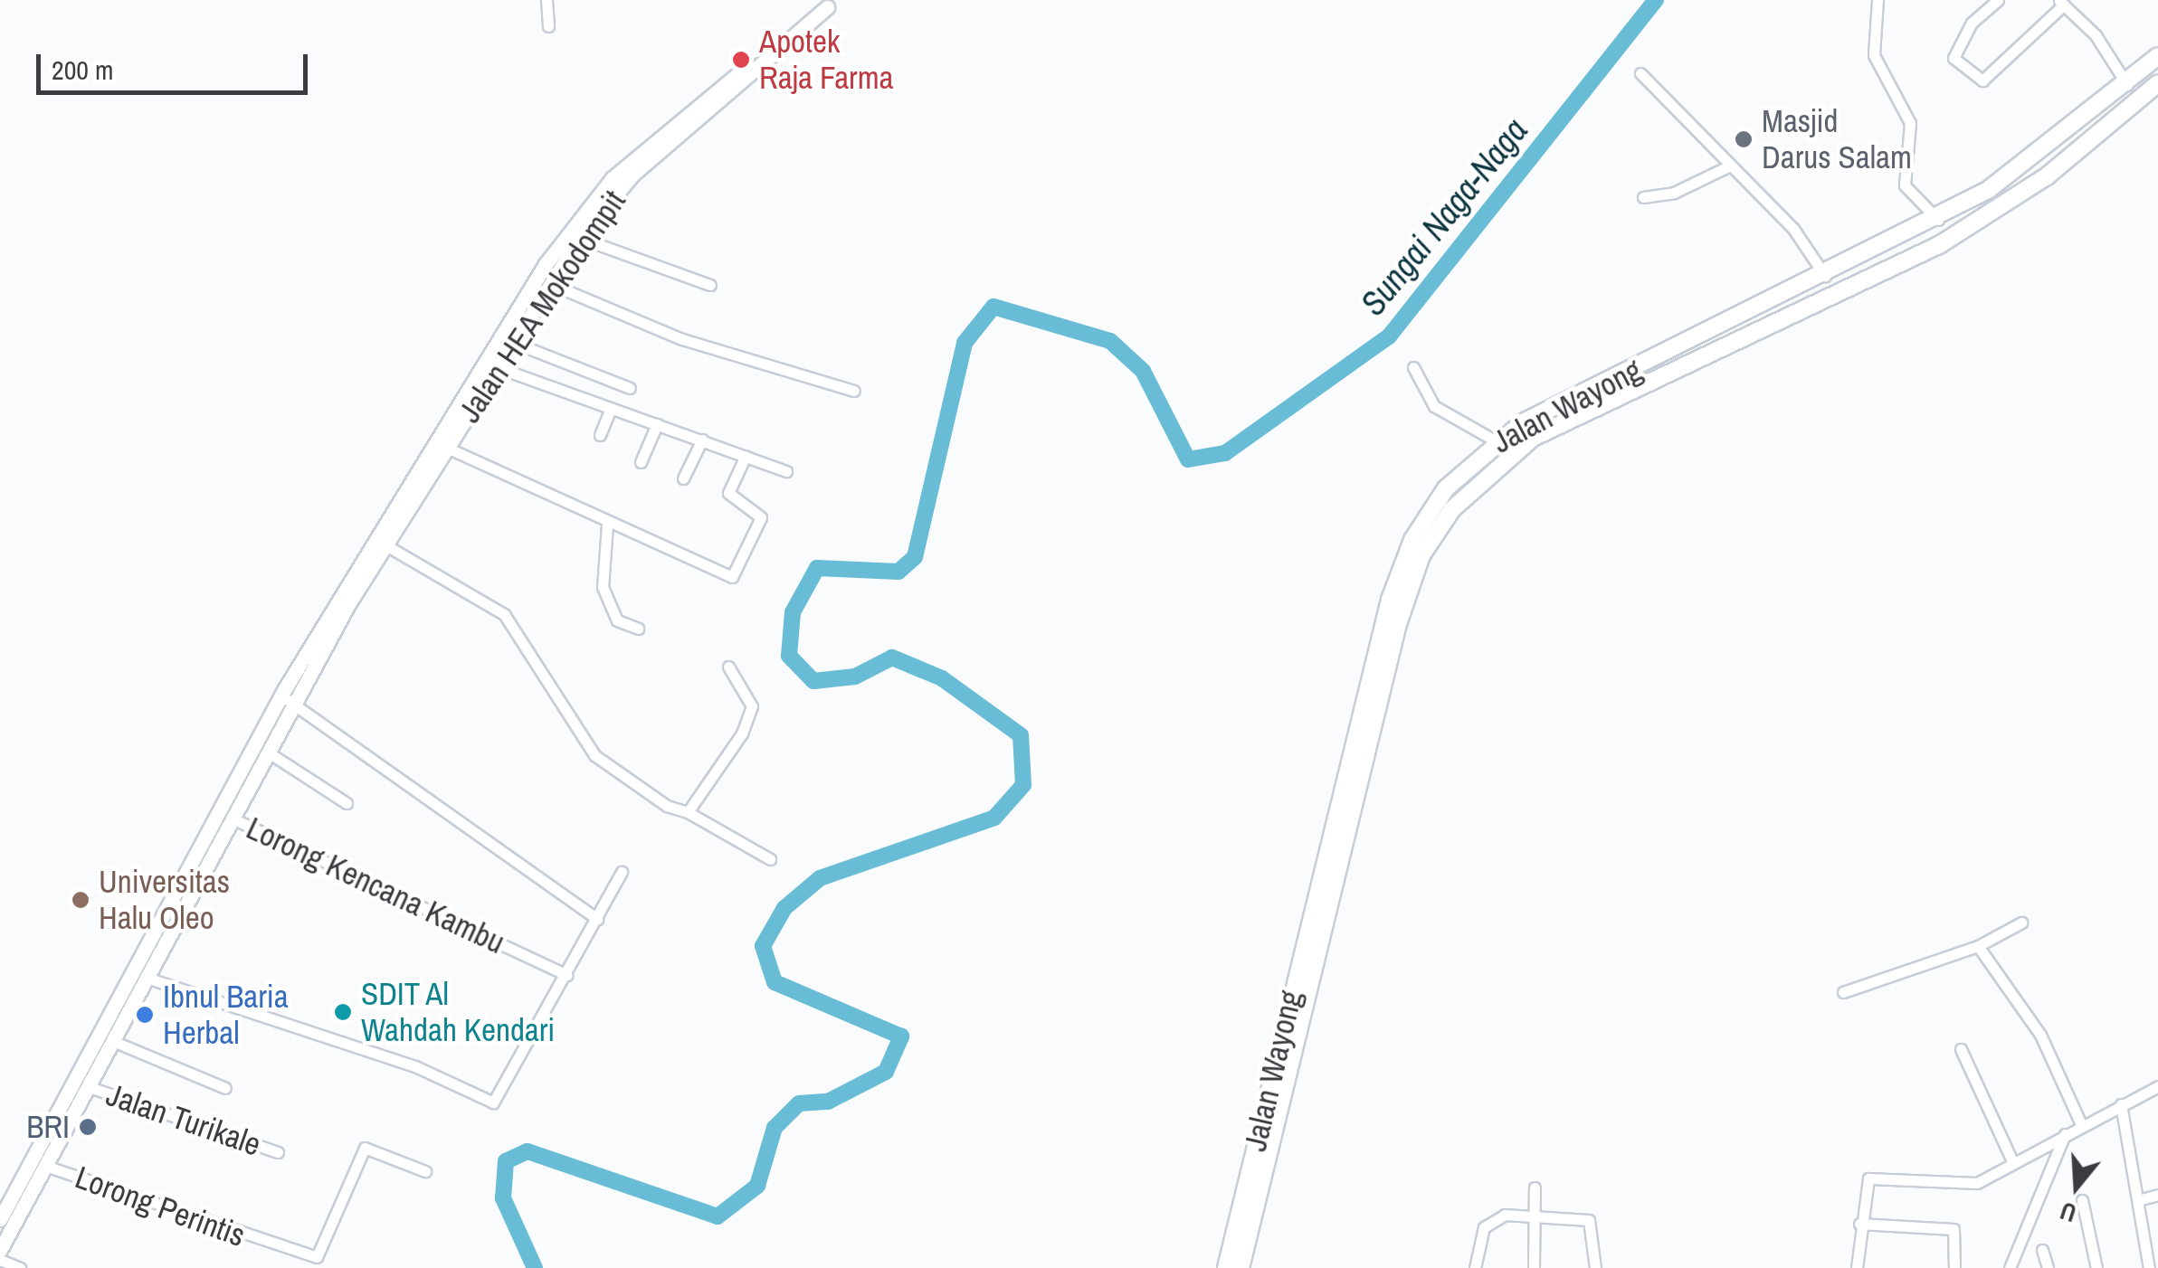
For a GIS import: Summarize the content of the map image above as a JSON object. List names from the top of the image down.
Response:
{
  "streets": {
    "main road": ["Jalan Wayong"],
    "street": [
      "Jalan HEA Mokodompit",
      "Lorong Kencana Kambu",
      "Jalan Turikale",
      "Lorong Perintis"
    ]
  },
  "crossings": [
    ["Jalan HEA Mokodompit", "Lorong Kencana Kambu"],
    ["Jalan HEA Mokodompit", "Jalan Turikale"],
    ["Jalan HEA Mokodompit", "Lorong Perintis"]
  ],
  "water": ["Sungai Naga-Naga"],
  "places": [
    "Apotek Raja Farma",
    "Masjid Darus Salam",
    "Universitas Halu Oleo",
    "SDIT Al Wahdah Kendari",
    "Ibnul Baria Herbal",
    "BRI"
  ],
  "scale_bar": "200 m",
  "north": "bottom"
}
